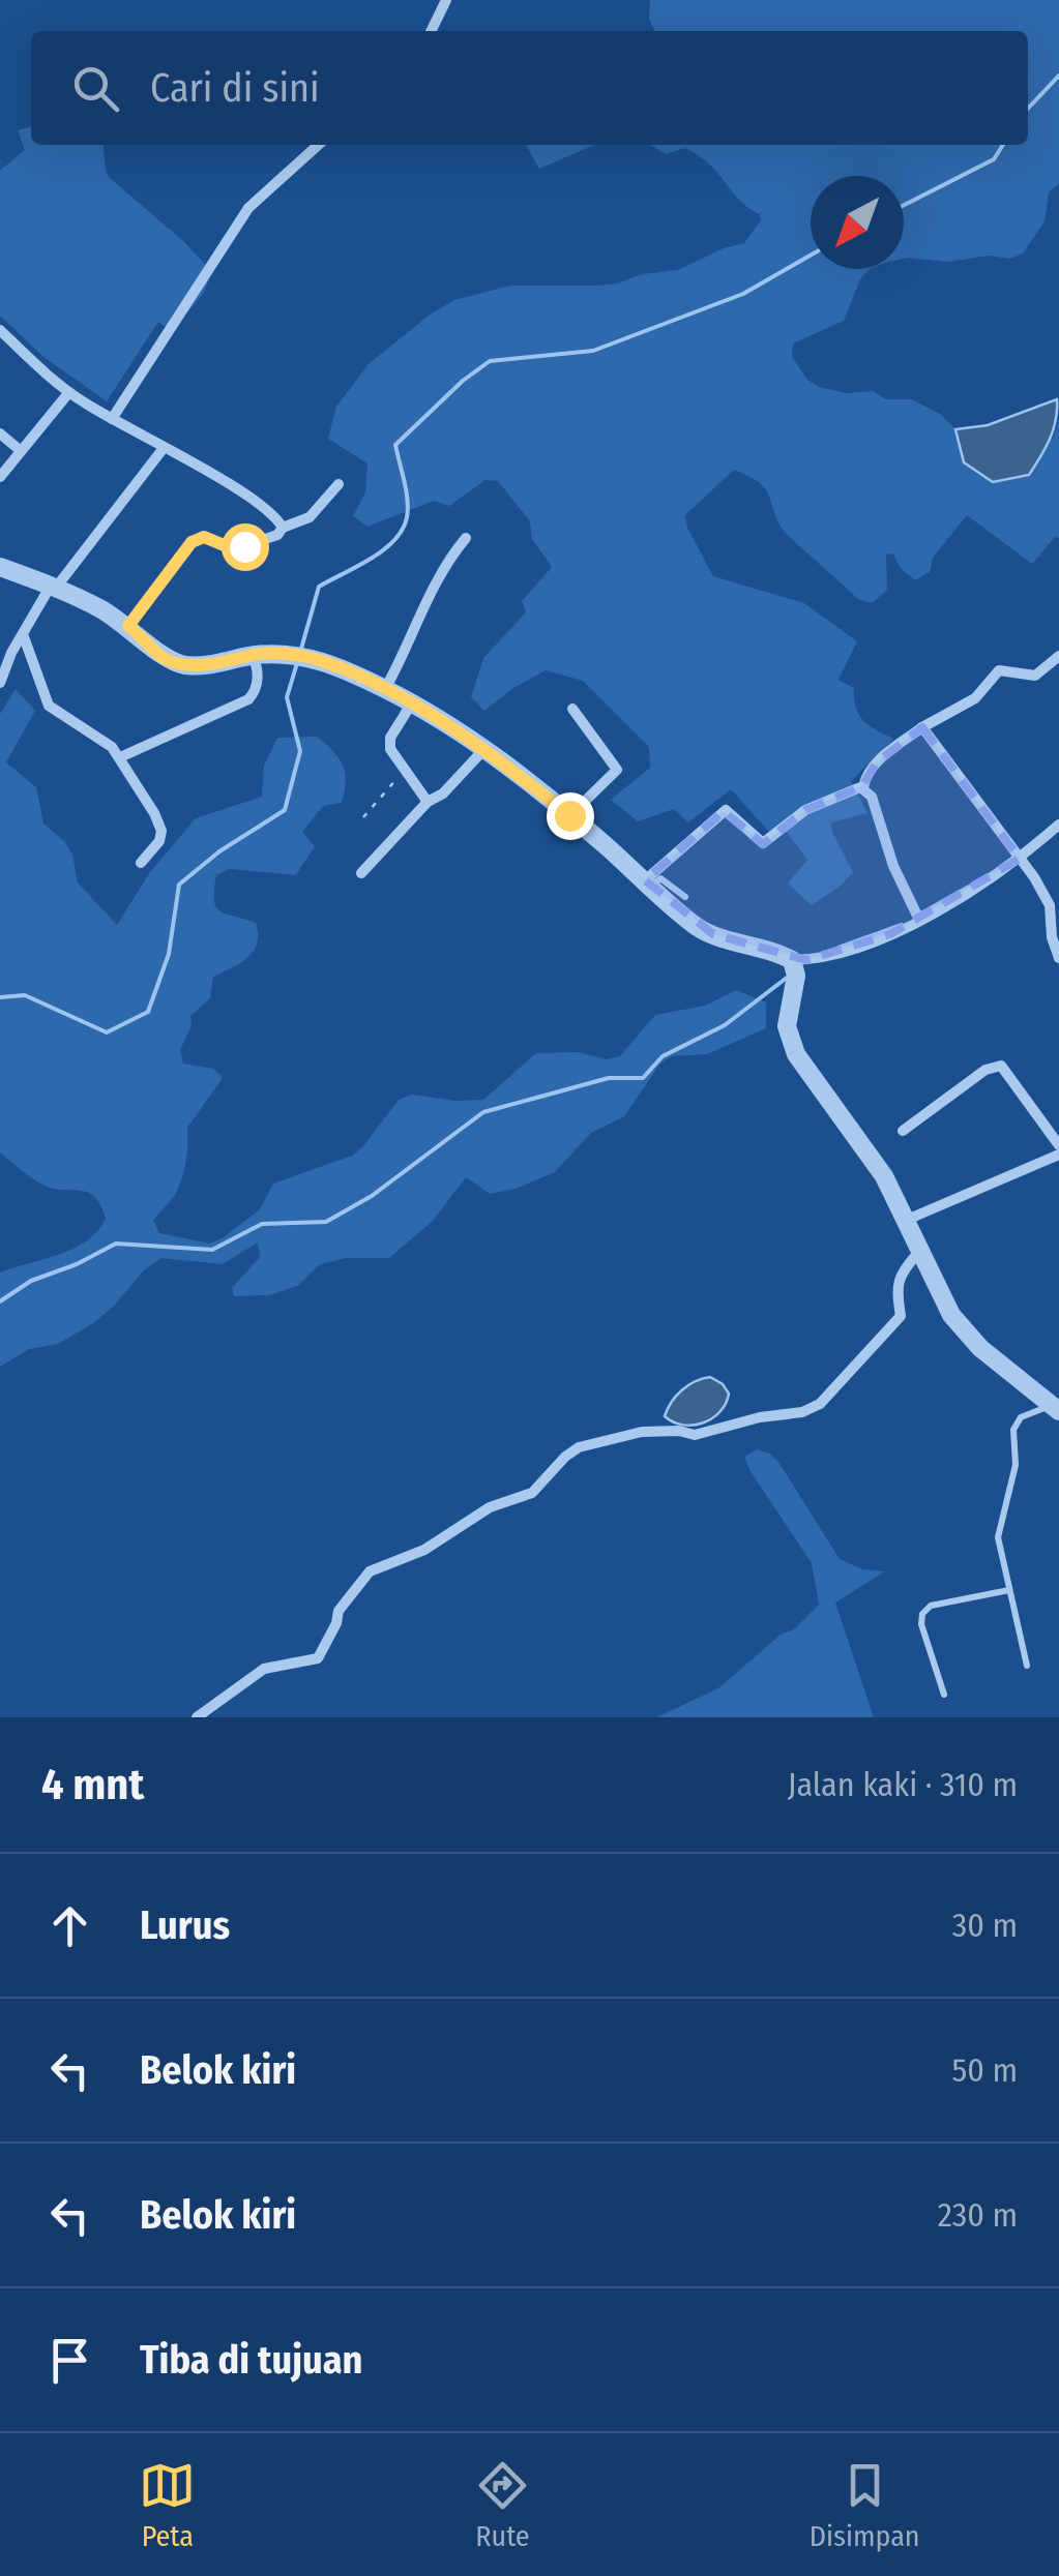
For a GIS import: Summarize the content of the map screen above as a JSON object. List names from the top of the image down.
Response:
{
  "north": "bottom left",
  "page": {
    "search": "Cari di sini",
    "heading": ["4 mnt", "Jalan kaki · 310 m"],
    "list": [
      ["Lurus", "30 m"],
      ["Belok kiri", "50 m"],
      ["Belok kiri", "230 m"],
      "Tiba di tujuan"
    ],
    "nav": ["Peta", "Rute", "Disimpan"]
  }
}
